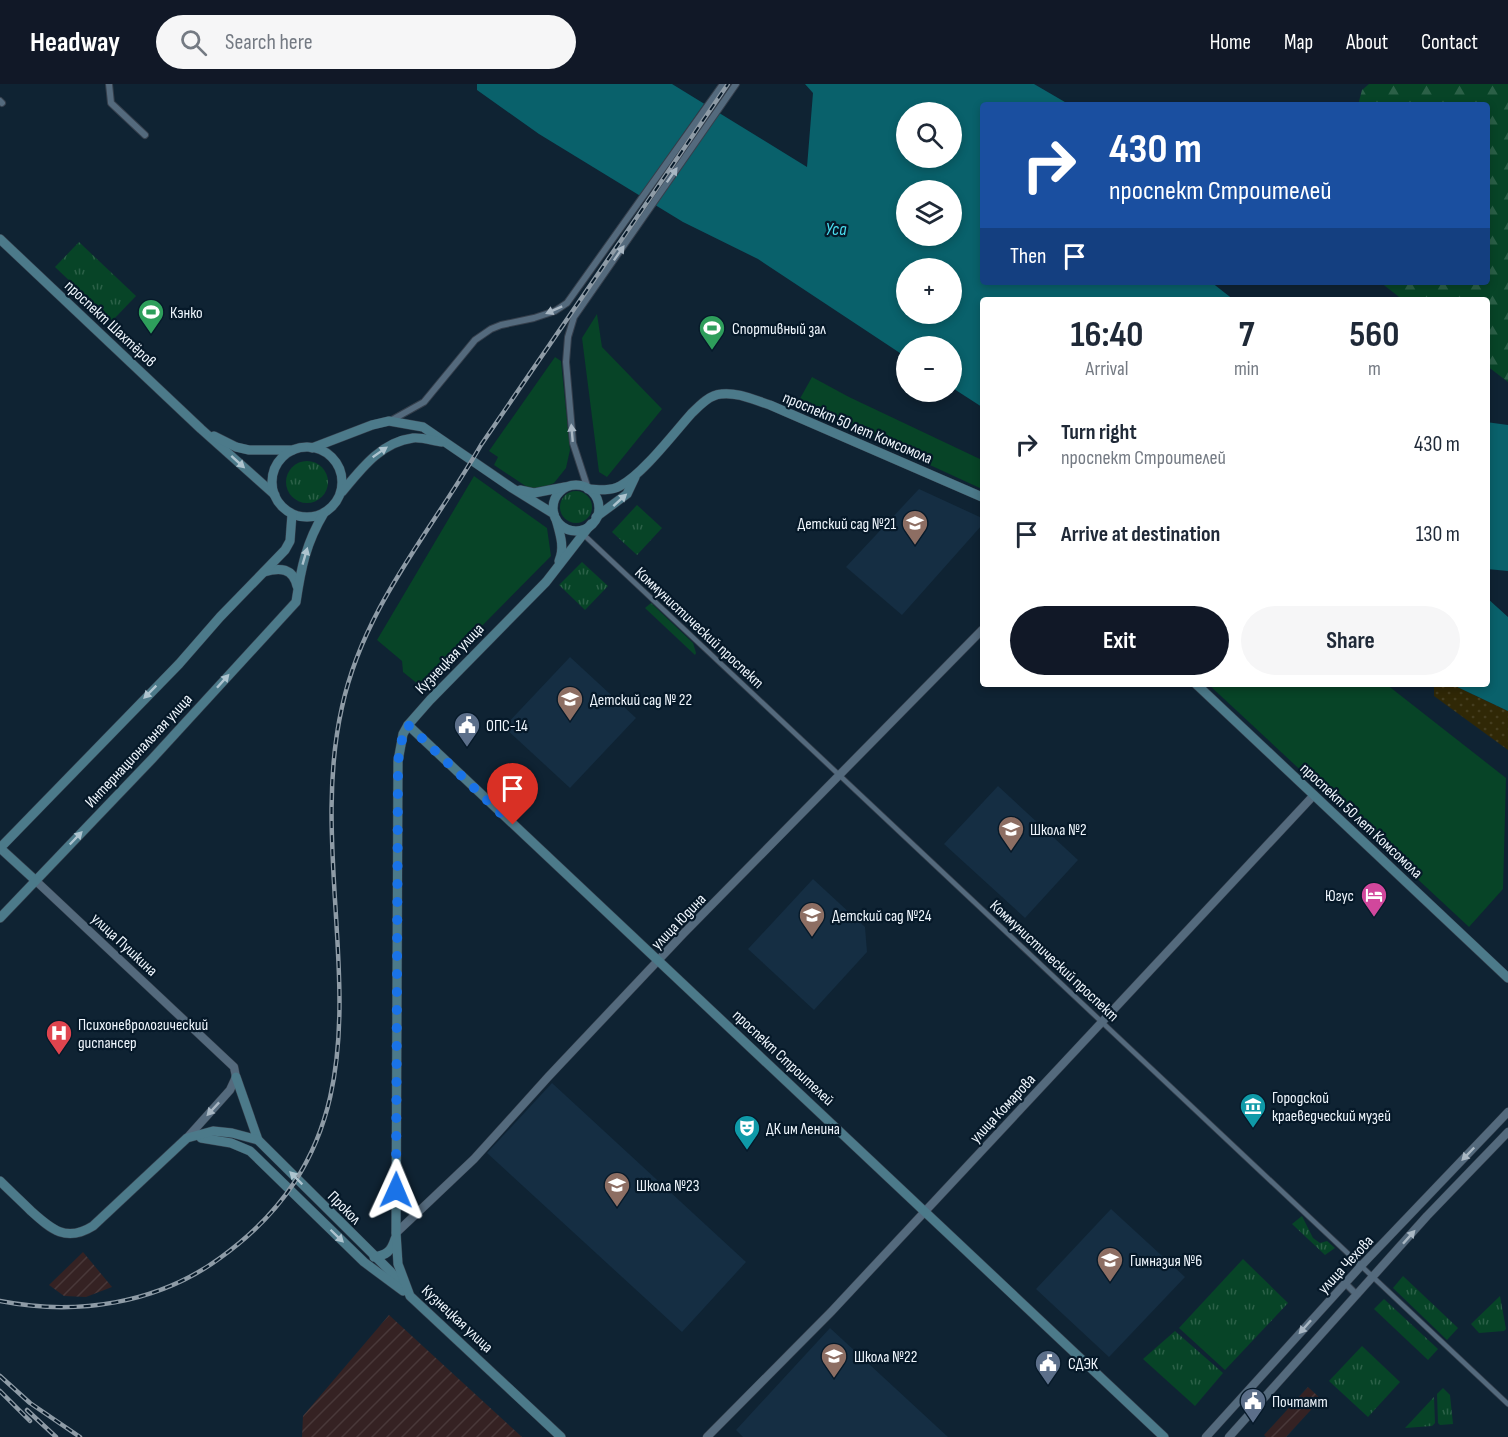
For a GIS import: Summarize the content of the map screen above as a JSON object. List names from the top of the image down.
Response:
{
  "streets": {
    "main road": [
      "проспект Шахтёров",
      "проспект 50 лет Комсомола",
      "Кузнецкая улица",
      "Интернациональная улица",
      "улица Пушкина",
      "проспект Строителей",
      "Прокол"
    ],
    "street": [
      "Коммунистический проспект",
      "улица Юдина",
      "улица Комарова",
      "улица Чехова"
    ]
  },
  "crossings": [
    ["проспект 50 лет Комсомола", "улица Комарова"],
    ["Коммунистический проспект", "Кузнецкая улица"],
    ["Коммунистический проспект", "улица Юдина"],
    ["Коммунистический проспект", "улица Комарова"],
    ["Коммунистический проспект", "улица Чехова"],
    ["Кузнецкая улица", "улица Юдина"],
    ["Кузнецкая улица", "проспект Строителей"],
    ["Кузнецкая улица", "Прокол"],
    ["Интернациональная улица", "улица Пушкина"],
    ["улица Юдина", "проспект Строителей"],
    ["проспект Строителей", "улица Комарова"]
  ],
  "water": ["Уса"],
  "places": {
    "sports": ["Кэнко", "Спортивный зал"],
    "school or university": [
      "Детский сад №21",
      "Детский сад № 22",
      "Школа №2",
      "Детский сад №24",
      "Школа №23",
      "Гимназия №6",
      "Школа №22"
    ],
    "public building": ["ОПС-14", "СДЭК", "Почтамт"],
    "hotel": ["Югус"],
    "hospital": ["Психоневрологический диспансер"],
    "museum": ["Городской краеведческий музей"],
    "theatre": ["ДК им Ленина"]
  },
  "page": {
    "header": "Headway",
    "search": "Search here",
    "nav": [
      "Home",
      "Map",
      "About",
      "Contact"
    ],
    "map_buttons": ["+", "−"],
    "turn": ["430 m", "проспект Строителей"],
    "then": "Then",
    "eta": [
      "16:40",
      "Arrival",
      "7",
      "min",
      "560",
      "m"
    ],
    "list": [
      {
        "name": "Turn right",
        "note": "проспект Строителей",
        "value": "430 m"
      },
      {
        "name": "Arrive at destination",
        "value": "130 m"
      }
    ],
    "buttons": ["Exit", "Share"]
  }
}
